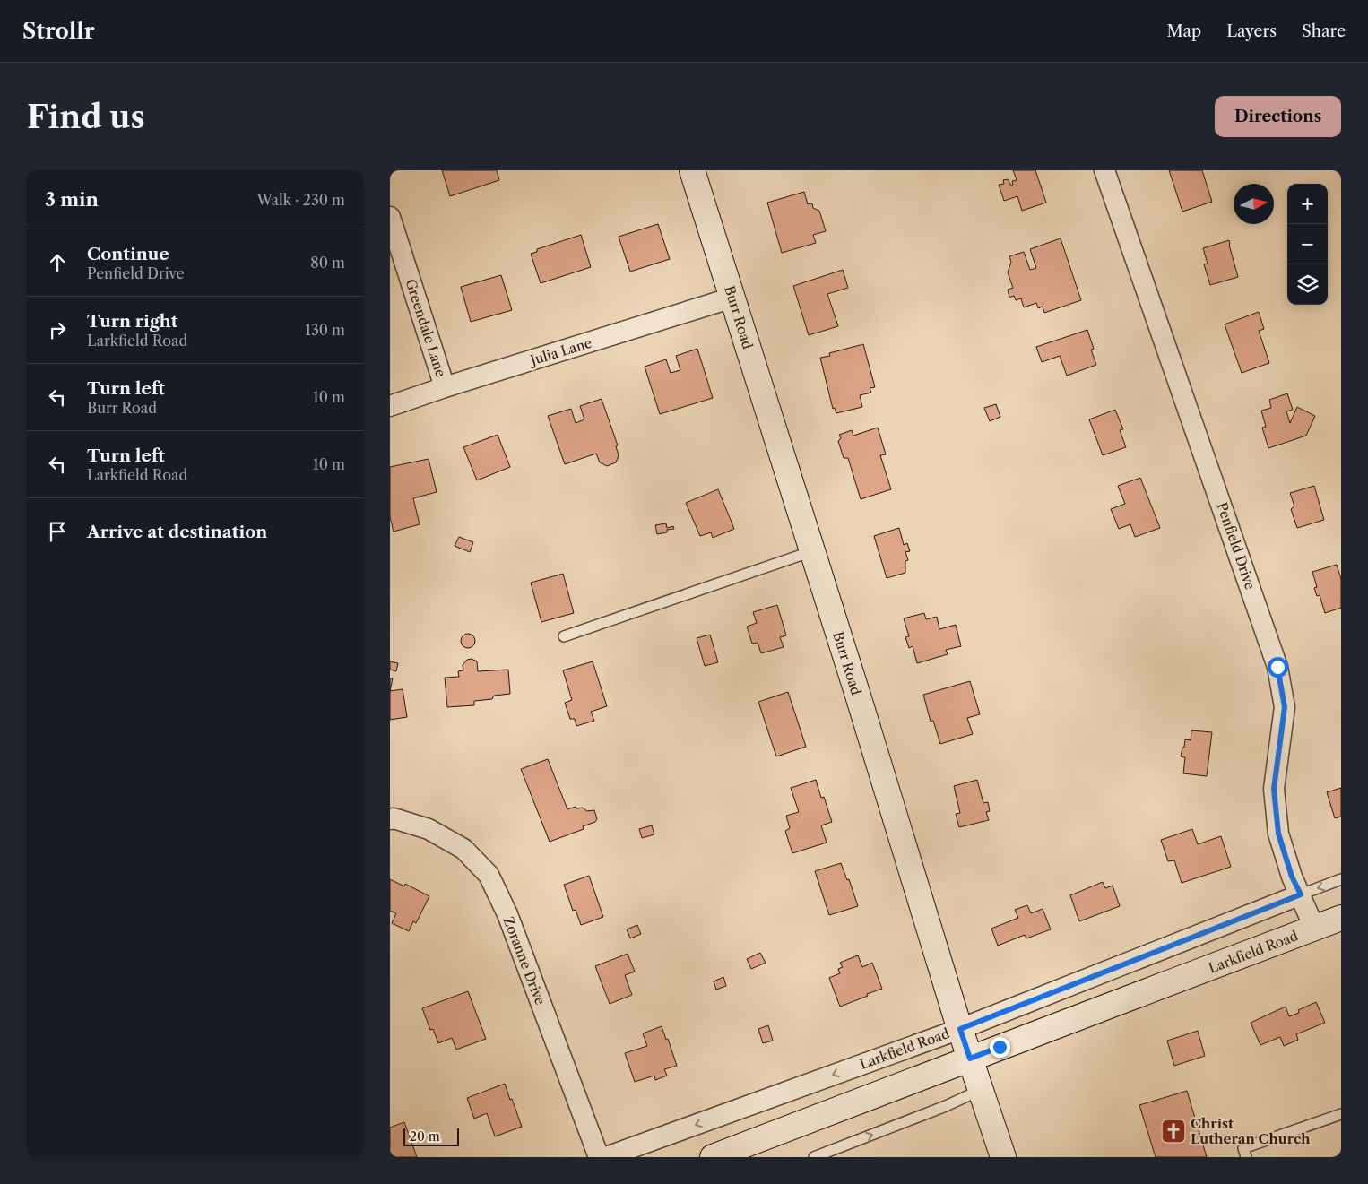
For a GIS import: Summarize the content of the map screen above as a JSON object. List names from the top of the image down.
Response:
{
  "streets": {
    "street": [
      "Burr Road",
      "Greendale Lane",
      "Julia Lane",
      "Penfield Drive",
      "Larkfield Road",
      "Zoranne Drive"
    ]
  },
  "crossings": [
    ["Burr Road", "Julia Lane"],
    ["Burr Road", "Larkfield Road"],
    ["Greendale Lane", "Julia Lane"],
    ["Penfield Drive", "Larkfield Road"]
  ],
  "places": {
    "church": ["Christ Lutheran Church"]
  },
  "scale_bar": "20 m",
  "north": "right",
  "page": {
    "header": "Strollr",
    "nav": ["Map", "Layers", "Share"],
    "buttons": "Directions",
    "title": "Find us",
    "heading": ["3 min", "Walk · 230 m"],
    "map_buttons": ["+", "−"],
    "list": [
      ["Continue", "Penfield Drive", "80 m"],
      ["Turn right", "Larkfield Road", "130 m"],
      ["Turn left", "Burr Road", "10 m"],
      ["Turn left", "Larkfield Road", "10 m"],
      "Arrive at destination"
    ],
    "scale": "20 m"
  }
}
